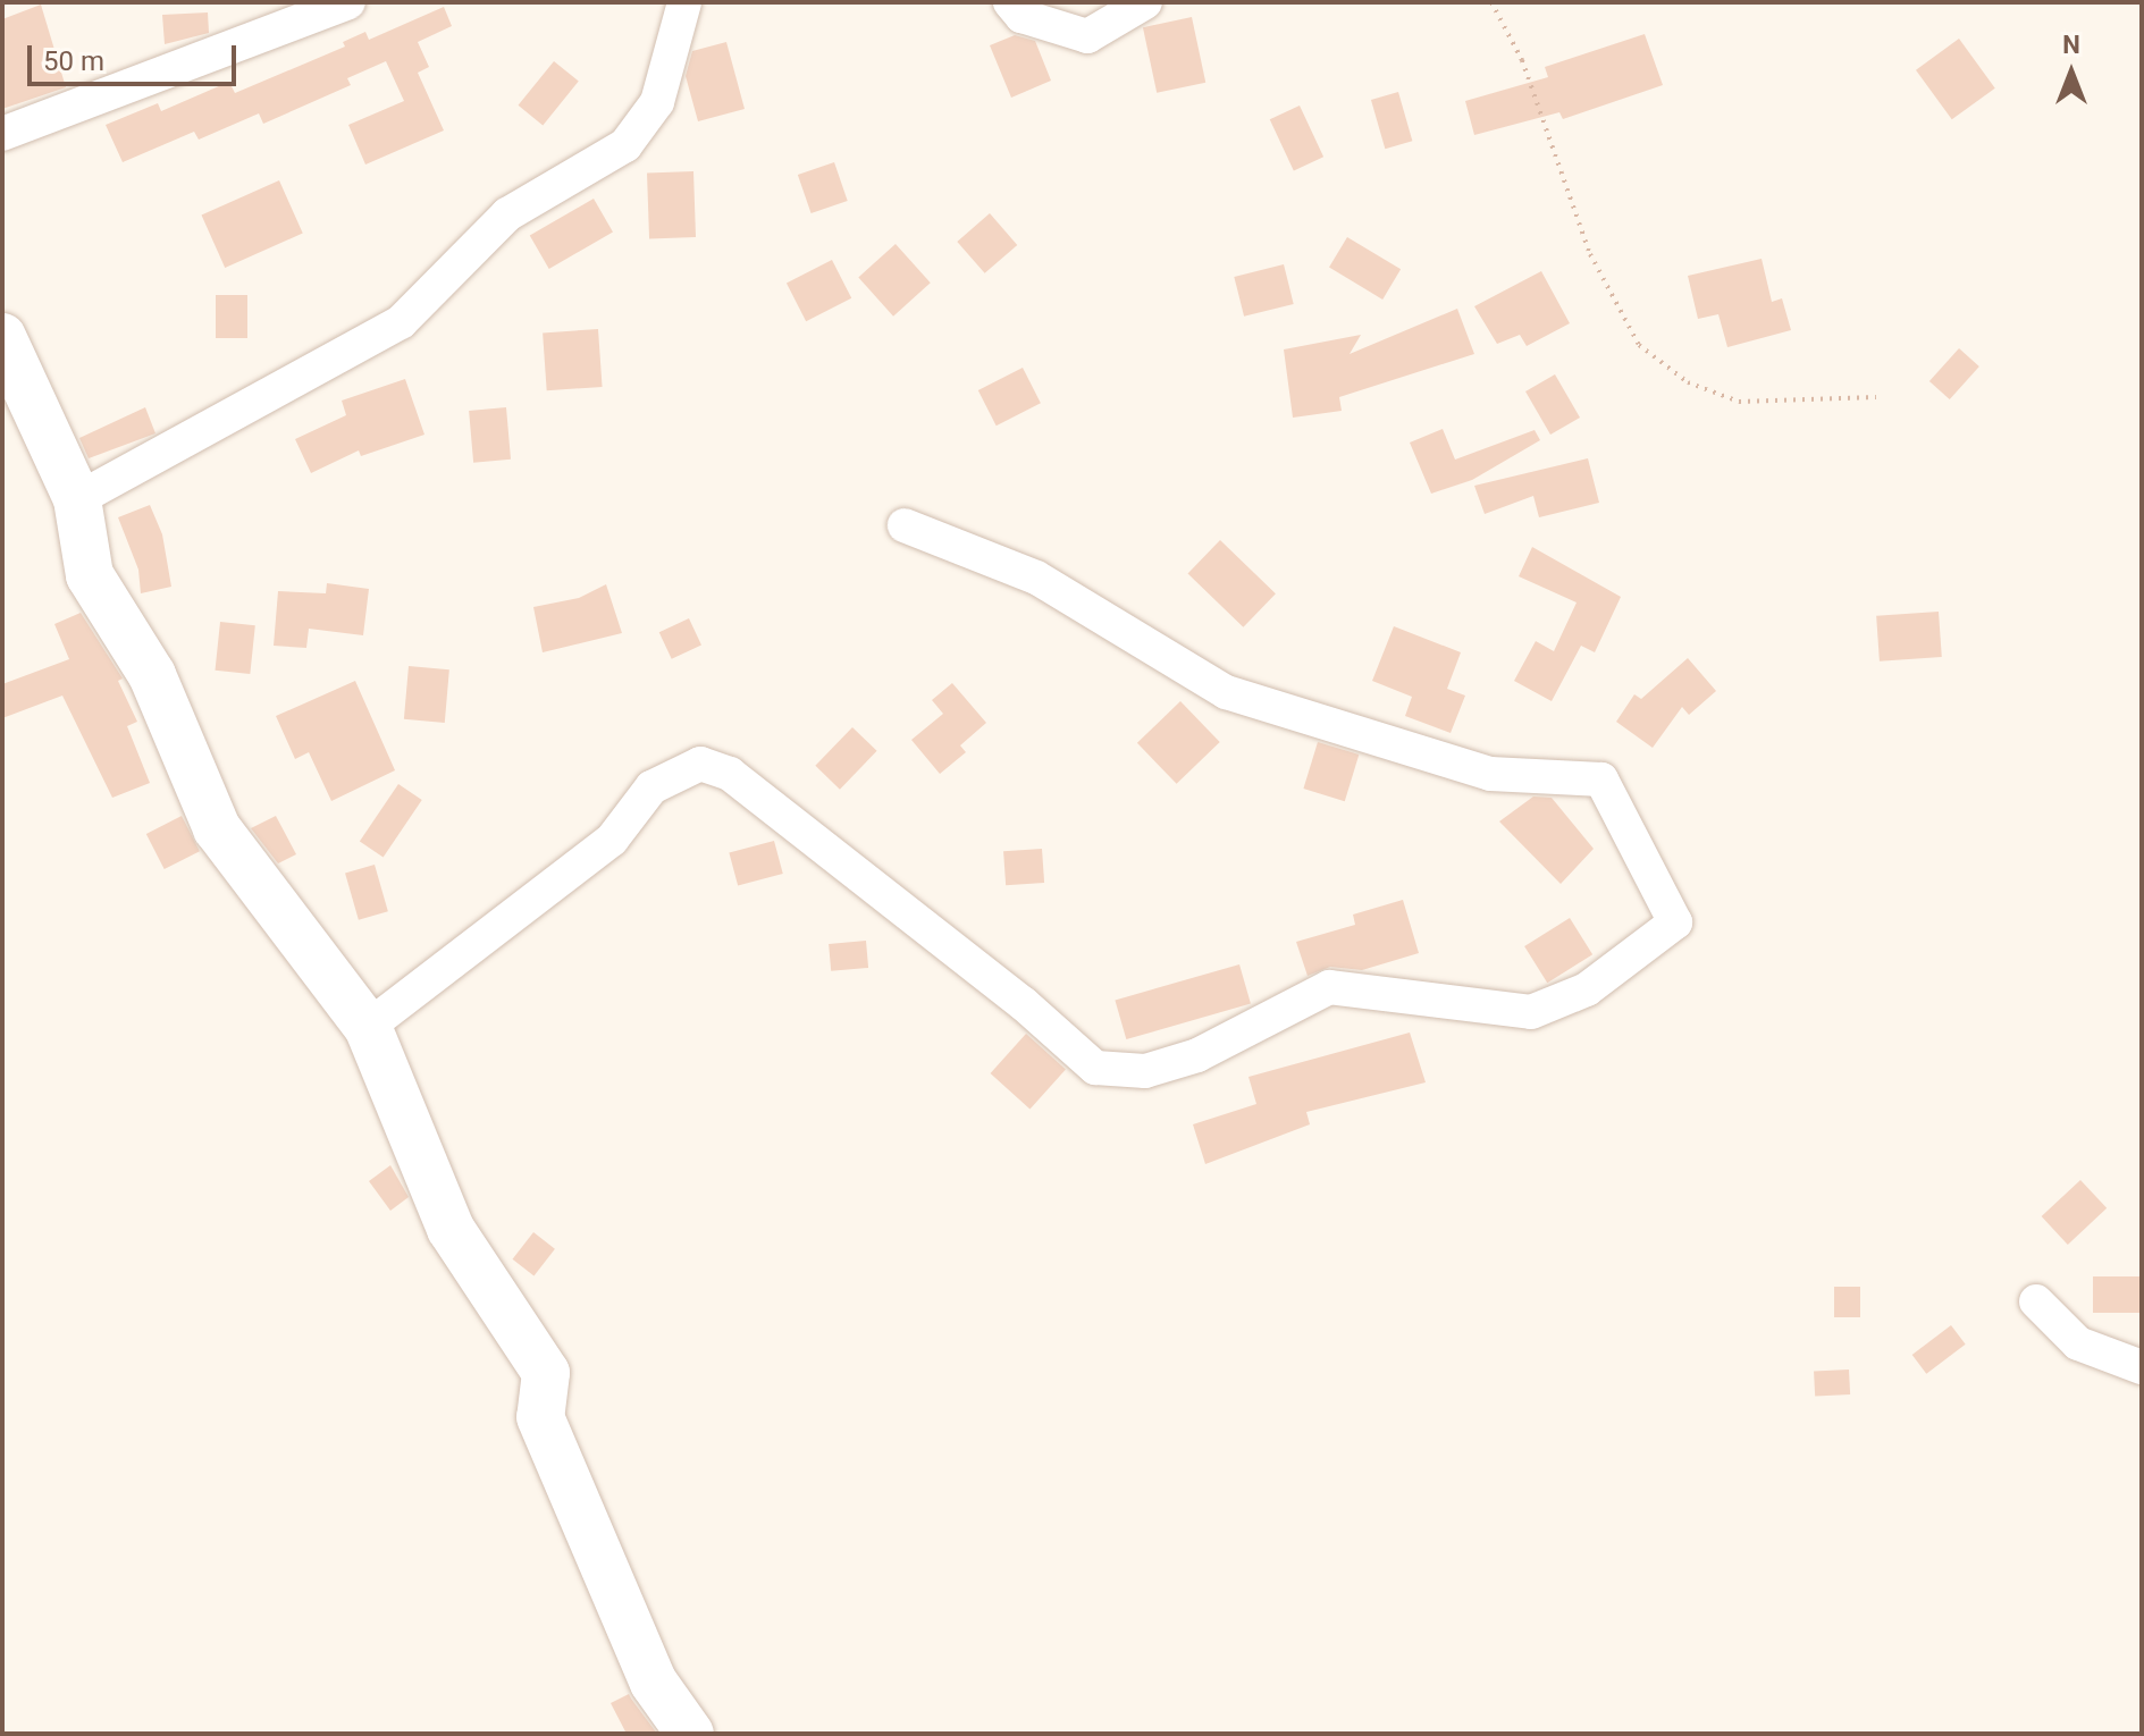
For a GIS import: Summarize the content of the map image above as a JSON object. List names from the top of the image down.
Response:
{
  "scale_bar": "50 m",
  "north": "top"
}
